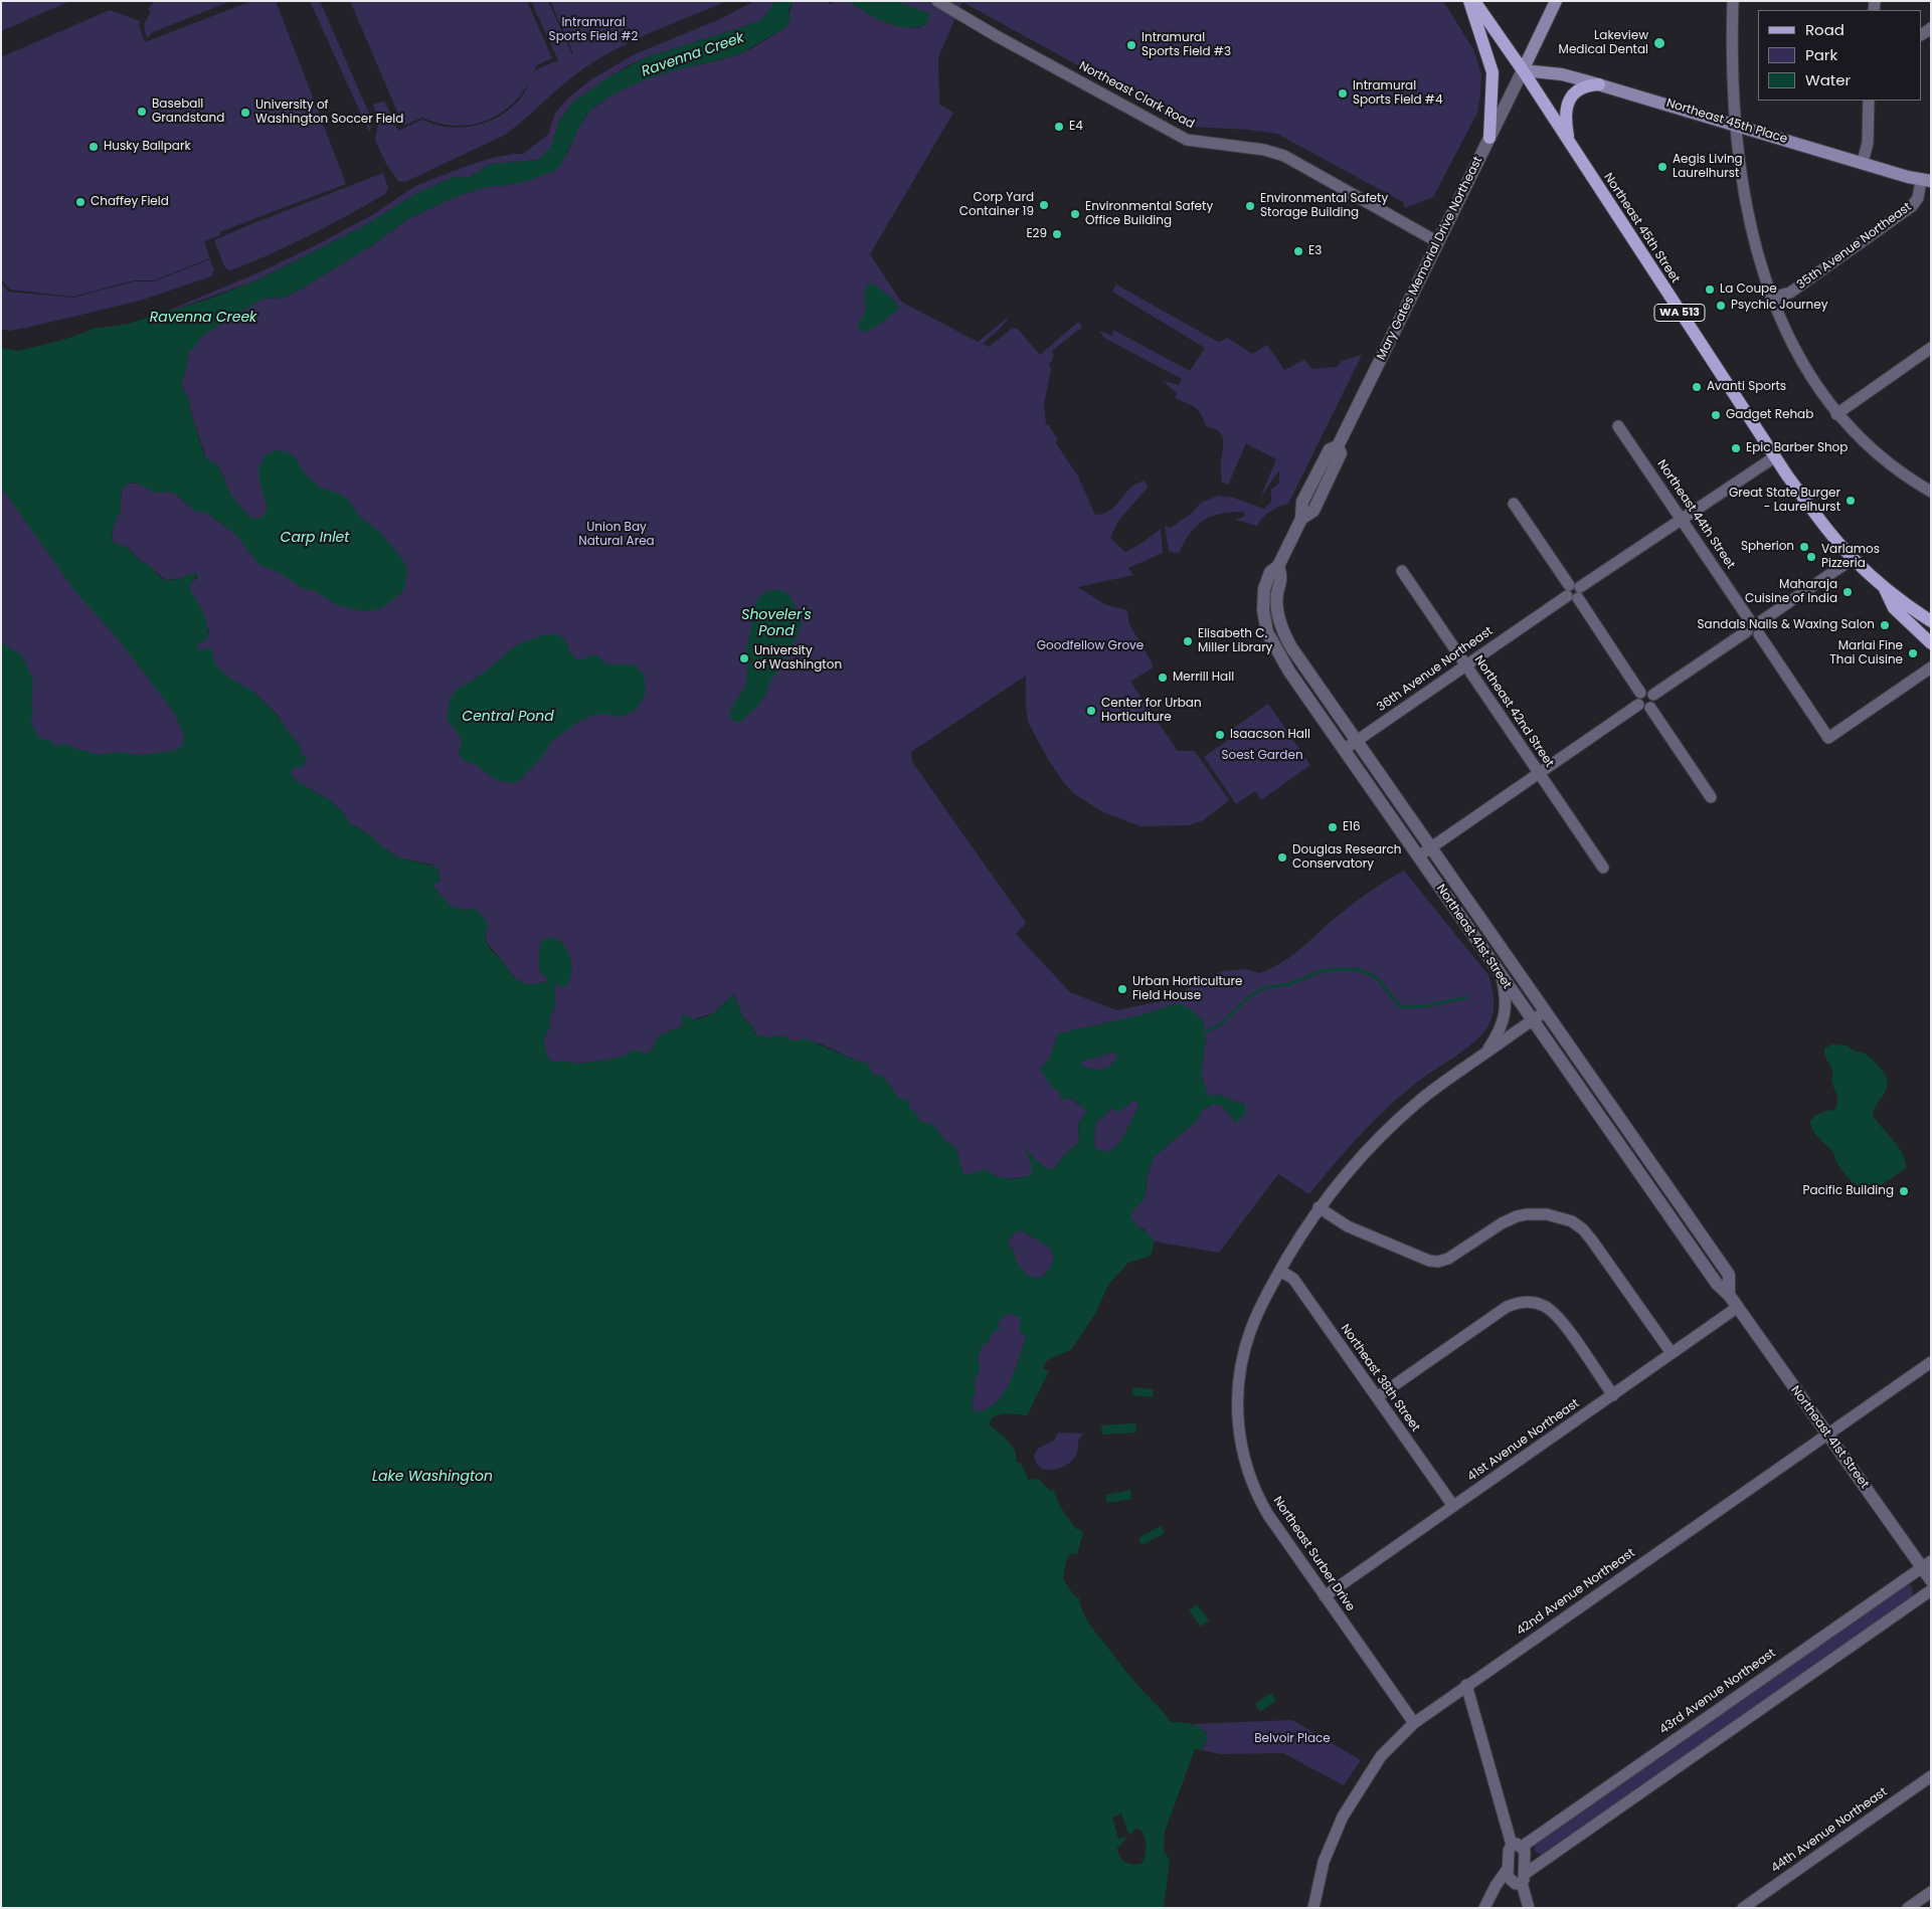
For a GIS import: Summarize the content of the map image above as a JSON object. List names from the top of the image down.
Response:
{
  "streets": {
    "main road": ["Northeast 45th Place", "Northeast 45th Street", "WA 513"],
    "street": [
      "Northeast Clark Road",
      "35th Avenue Northeast",
      "Mary Gates Memorial Drive Northeast",
      "Northeast 44th Street",
      "36th Avenue Northeast",
      "Northeast 42nd Street",
      "Northeast 41st Street",
      "Northeast 38th Street",
      "41st Avenue Northeast",
      "Northeast Surber Drive",
      "42nd Avenue Northeast",
      "43rd Avenue Northeast",
      "44th Avenue Northeast"
    ]
  },
  "crossings": [
    ["Northeast Clark Road", "Mary Gates Memorial Drive Northeast"],
    ["Northeast 45th Place", "Northeast 45th Street"],
    ["Northeast 45th Place", "35th Avenue Northeast"],
    ["Northeast 45th Place", "Mary Gates Memorial Drive Northeast"],
    ["Northeast 45th Street", "Mary Gates Memorial Drive Northeast"],
    ["Northeast 45th Street", "WA 513"],
    ["Northeast 45th Street", "36th Avenue Northeast"],
    ["Mary Gates Memorial Drive Northeast", "Northeast 41st Street"],
    ["Northeast 44th Street", "36th Avenue Northeast"],
    ["36th Avenue Northeast", "Northeast 42nd Street"],
    ["36th Avenue Northeast", "Northeast 41st Street"],
    ["Northeast 41st Street", "41st Avenue Northeast"],
    ["Northeast 41st Street", "Northeast Surber Drive"],
    ["Northeast 41st Street", "42nd Avenue Northeast"],
    ["Northeast 41st Street", "43rd Avenue Northeast"],
    ["Northeast 38th Street", "41st Avenue Northeast"],
    ["Northeast 38th Street", "Northeast Surber Drive"],
    ["41st Avenue Northeast", "Northeast Surber Drive"],
    ["Northeast Surber Drive", "42nd Avenue Northeast"]
  ],
  "water": [
    "Ravenna Creek",
    "Carp Inlet",
    "Shoveler's Pond",
    "Central Pond",
    "Lake Washington"
  ],
  "parks": [
    "Intramural Sports Field #2",
    "Union Bay Natural Area",
    "Goodfellow Grove",
    "Soest Garden",
    "Belvoir Place"
  ],
  "places": [
    "Lakeview Medical Dental",
    "Intramural Sports Field #3",
    "Intramural Sports Field #4",
    "Baseball Grandstand",
    "University of Washington Soccer Field",
    "E4",
    "Husky Ballpark",
    "Aegis Living Laurelhurst",
    "Chaffey Field",
    "Corp Yard Container 19",
    "Environmental Safety Storage Building",
    "Environmental Safety Office Building",
    "E29",
    "E3",
    "La Coupe",
    "Psychic Journey",
    "Avanti Sports",
    "Gadget Rehab",
    "Epic Barber Shop",
    "Great State Burger - Laurelhurst",
    "Spherion",
    "Varlamos Pizzeria",
    "Maharaja Cuisine of India",
    "Sandals Nails & Waxing Salon",
    "Elisabeth C. Miller Library",
    "Marlai Fine Thai Cuisine",
    "University of Washington",
    "Merrill Hall",
    "Center for Urban Horticulture",
    "Isaacson Hall",
    "E16",
    "Douglas Research Conservatory",
    "Urban Horticulture Field House",
    "Pacific Building"
  ],
  "legend": ["Road", "Park", "Water"]
}
